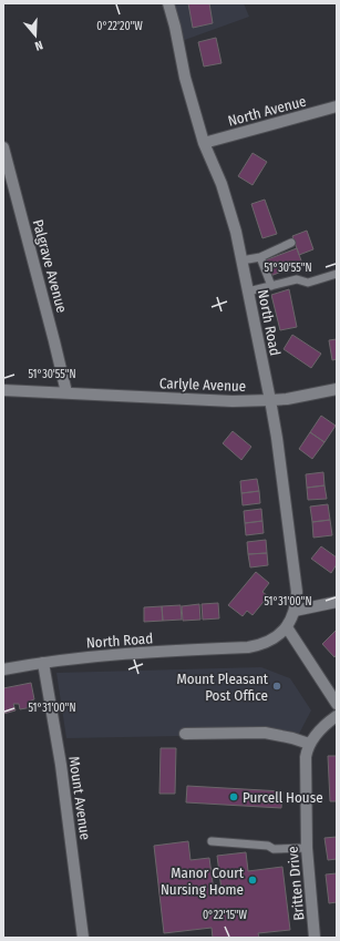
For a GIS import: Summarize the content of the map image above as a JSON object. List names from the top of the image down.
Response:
{
  "streets": {
    "street": [
      "North Avenue",
      "Palgrave Avenue",
      "North Road",
      "Carlyle Avenue",
      "Mount Avenue",
      "Britten Drive"
    ]
  },
  "crossings": [
    ["North Avenue", "North Road"],
    ["Palgrave Avenue", "Carlyle Avenue"],
    ["North Road", "Carlyle Avenue"],
    ["North Road", "Mount Avenue"]
  ],
  "places": ["Mount Pleasant Post Office", "Purcell House", "Manor Court Nursing Home"],
  "north": "bottom",
  "coordinates": [
    "0°22'20\"W",
    "51°30'55\"N",
    "51°31'00\"N",
    "0°22'15\"W"
  ]
}
